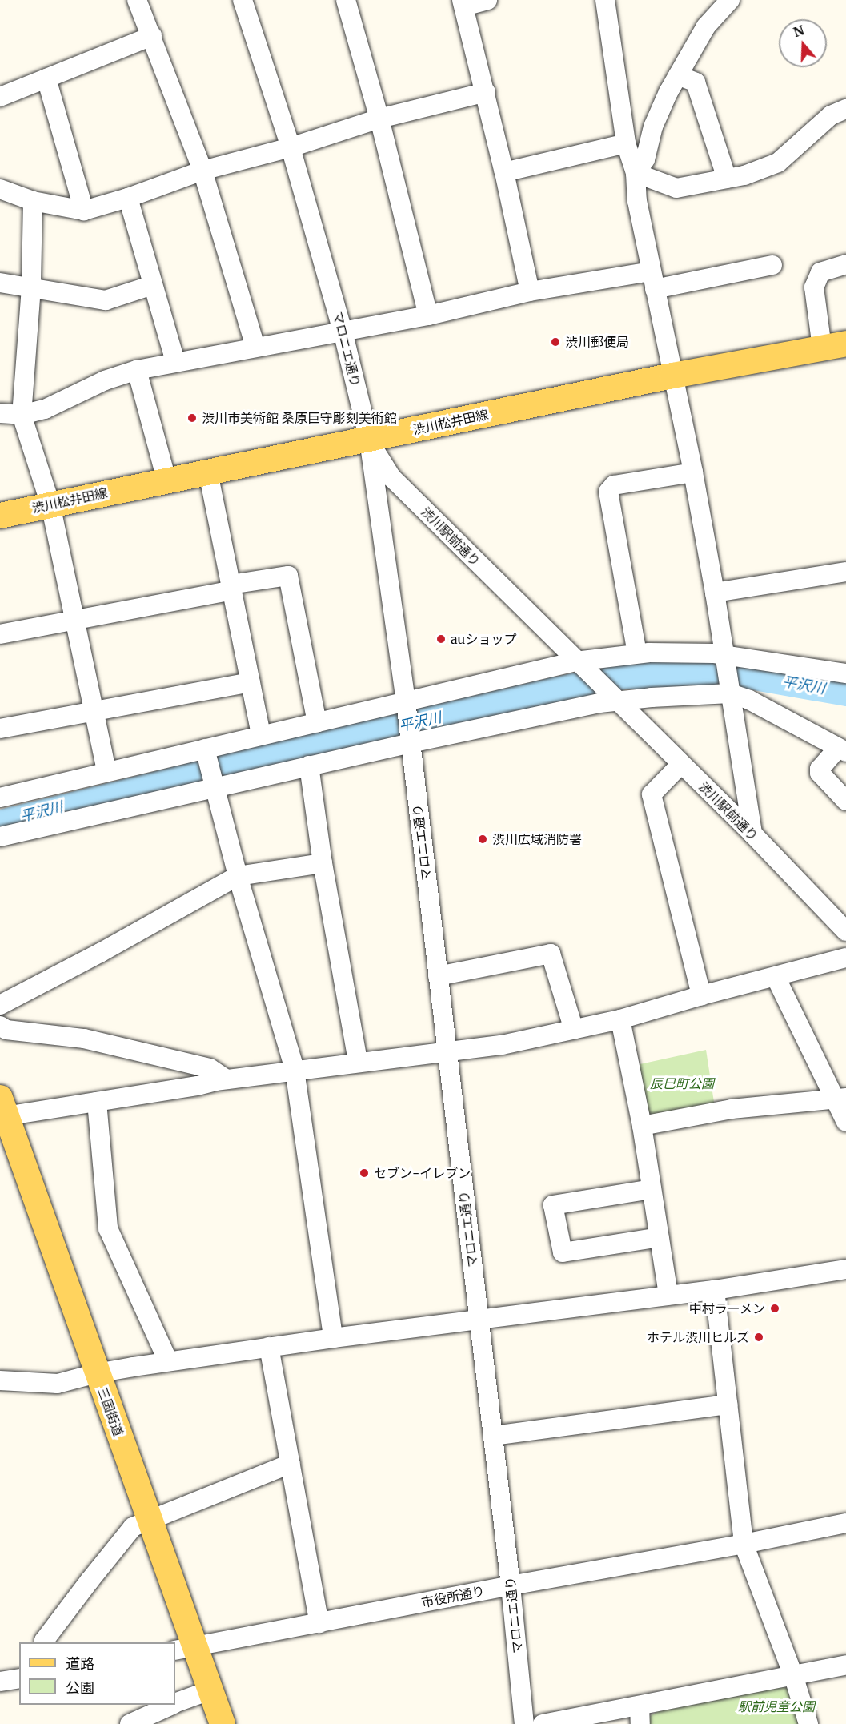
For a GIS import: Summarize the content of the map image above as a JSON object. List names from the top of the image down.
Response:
{
  "streets": {
    "main road": ["渋川松井田線", "三国街道"],
    "street": ["マロニエ通り", "渋川駅前通り", "市役所通り"]
  },
  "crossings": [
    ["マロニエ通り", "渋川松井田線"],
    ["マロニエ通り", "渋川駅前通り"],
    ["マロニエ通り", "市役所通り"],
    ["渋川松井田線", "渋川駅前通り"],
    ["三国街道", "市役所通り"]
  ],
  "water": ["平沢川"],
  "parks": ["辰巳町公園", "駅前児童公園"],
  "places": [
    "渋川郵便局",
    "渋川市美術館 桑原巨守彫刻美術館",
    "auショップ",
    "渋川広域消防署",
    "セブン-イレブン",
    "中村ラーメン",
    "ホテル渋川ヒルズ"
  ],
  "legend": ["道路", "公園"],
  "north": "top"
}
